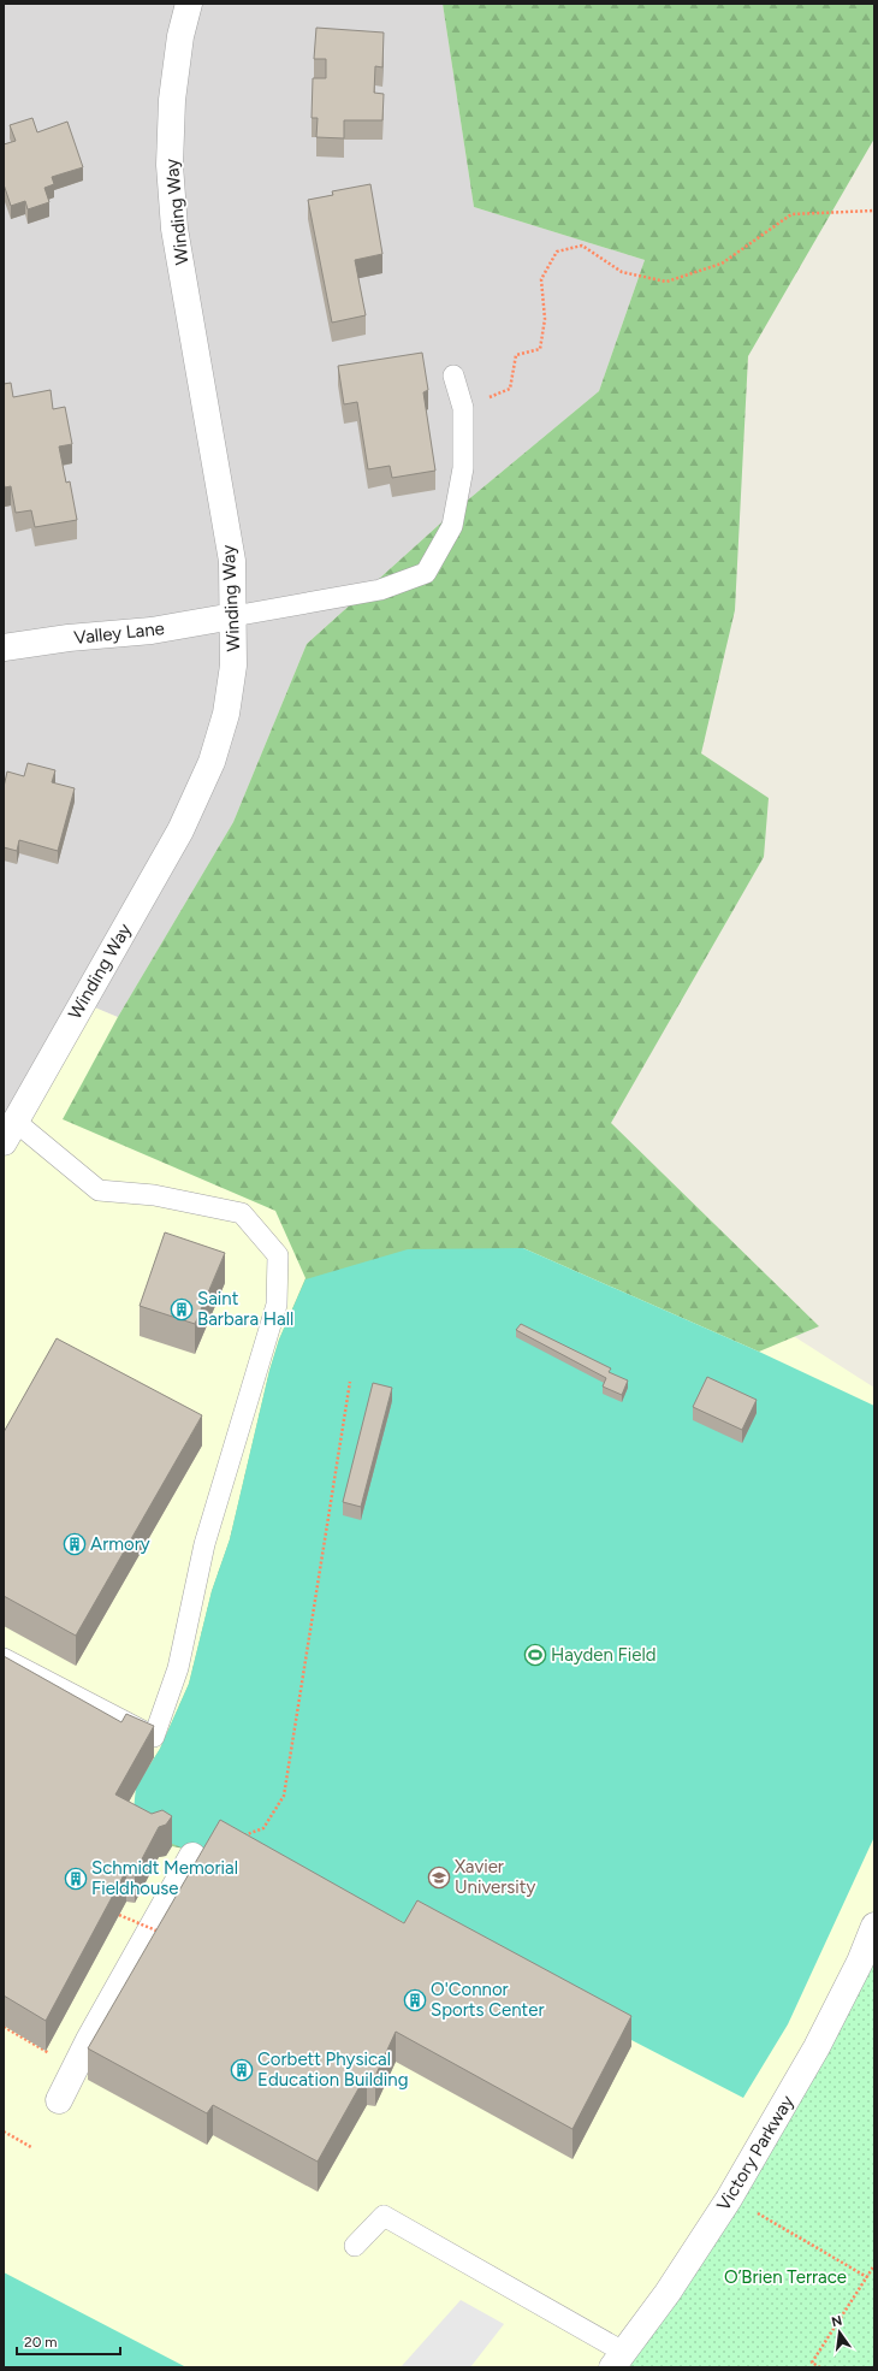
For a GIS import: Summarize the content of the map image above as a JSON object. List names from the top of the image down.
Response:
{
  "streets": {
    "street": ["Winding Way", "Valley Lane", "Victory Parkway"]
  },
  "crossings": [
    ["Winding Way", "Valley Lane"]
  ],
  "parks": ["O’Brien Terrace"],
  "places": {
    "building": [
      "Saint Barbara Hall",
      "Armory",
      "Schmidt Memorial Fieldhouse",
      "O'Connor Sports Center",
      "Corbett Physical Education Building"
    ],
    "sports": ["Hayden Field"],
    "school or university": ["Xavier University"]
  },
  "scale_bar": "20 m",
  "north": "top"
}
